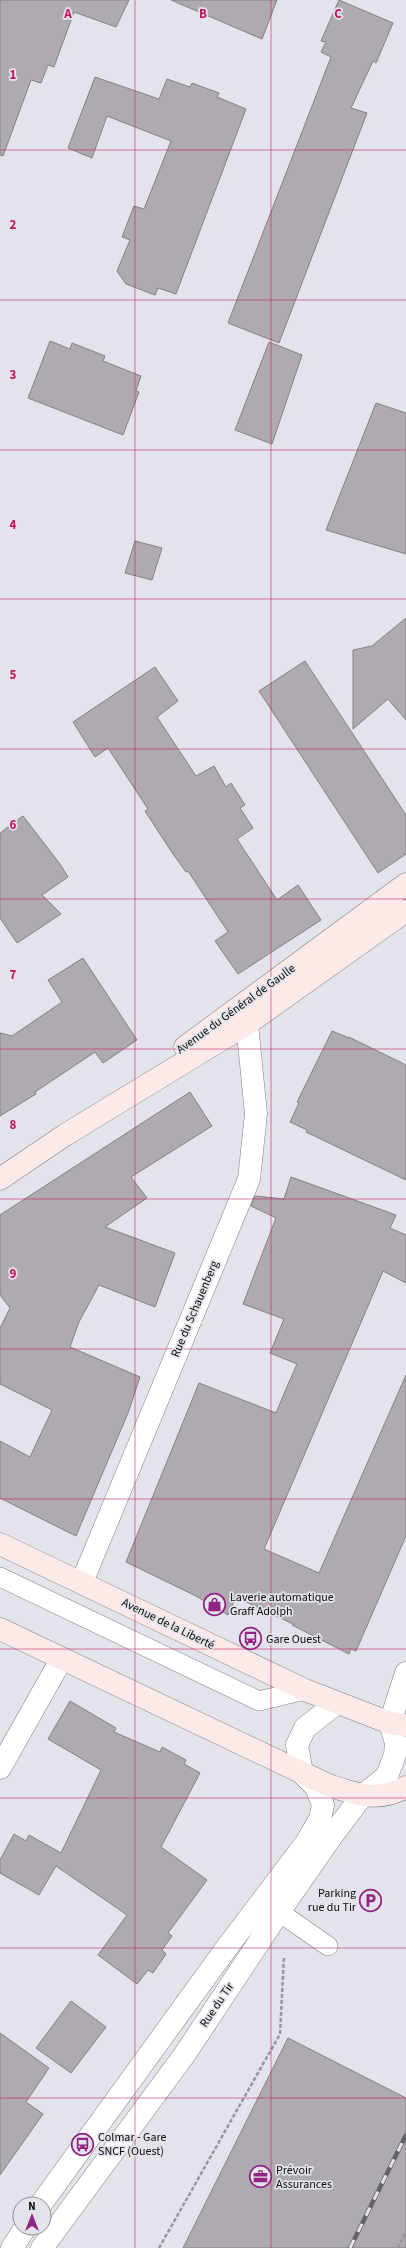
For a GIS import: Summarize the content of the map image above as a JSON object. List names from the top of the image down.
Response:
{
  "streets": {
    "main road": ["Avenue du Général de Gaulle", "Avenue de la Liberté"],
    "street": ["Rue du Schauenberg", "Rue du Tir"]
  },
  "crossings": [
    ["Avenue du Général de Gaulle", "Rue du Schauenberg"],
    ["Rue du Schauenberg", "Avenue de la Liberté"],
    ["Avenue de la Liberté", "Rue du Tir"]
  ],
  "places": {
    "shop": ["Laverie automatique Graff Adolph"],
    "bus stop": ["Gare Ouest", "Colmar - Gare SNCF (Ouest)"],
    "parking": ["Parking rue du Tir"],
    "office": ["Prévoir Assurances"]
  },
  "north": "top",
  "grid": {
    "columns": ["A", "B", "C"],
    "rows": [
      "1",
      "2",
      "3",
      "4",
      "5",
      "6",
      "7",
      "8",
      "9"
    ]
  }
}
